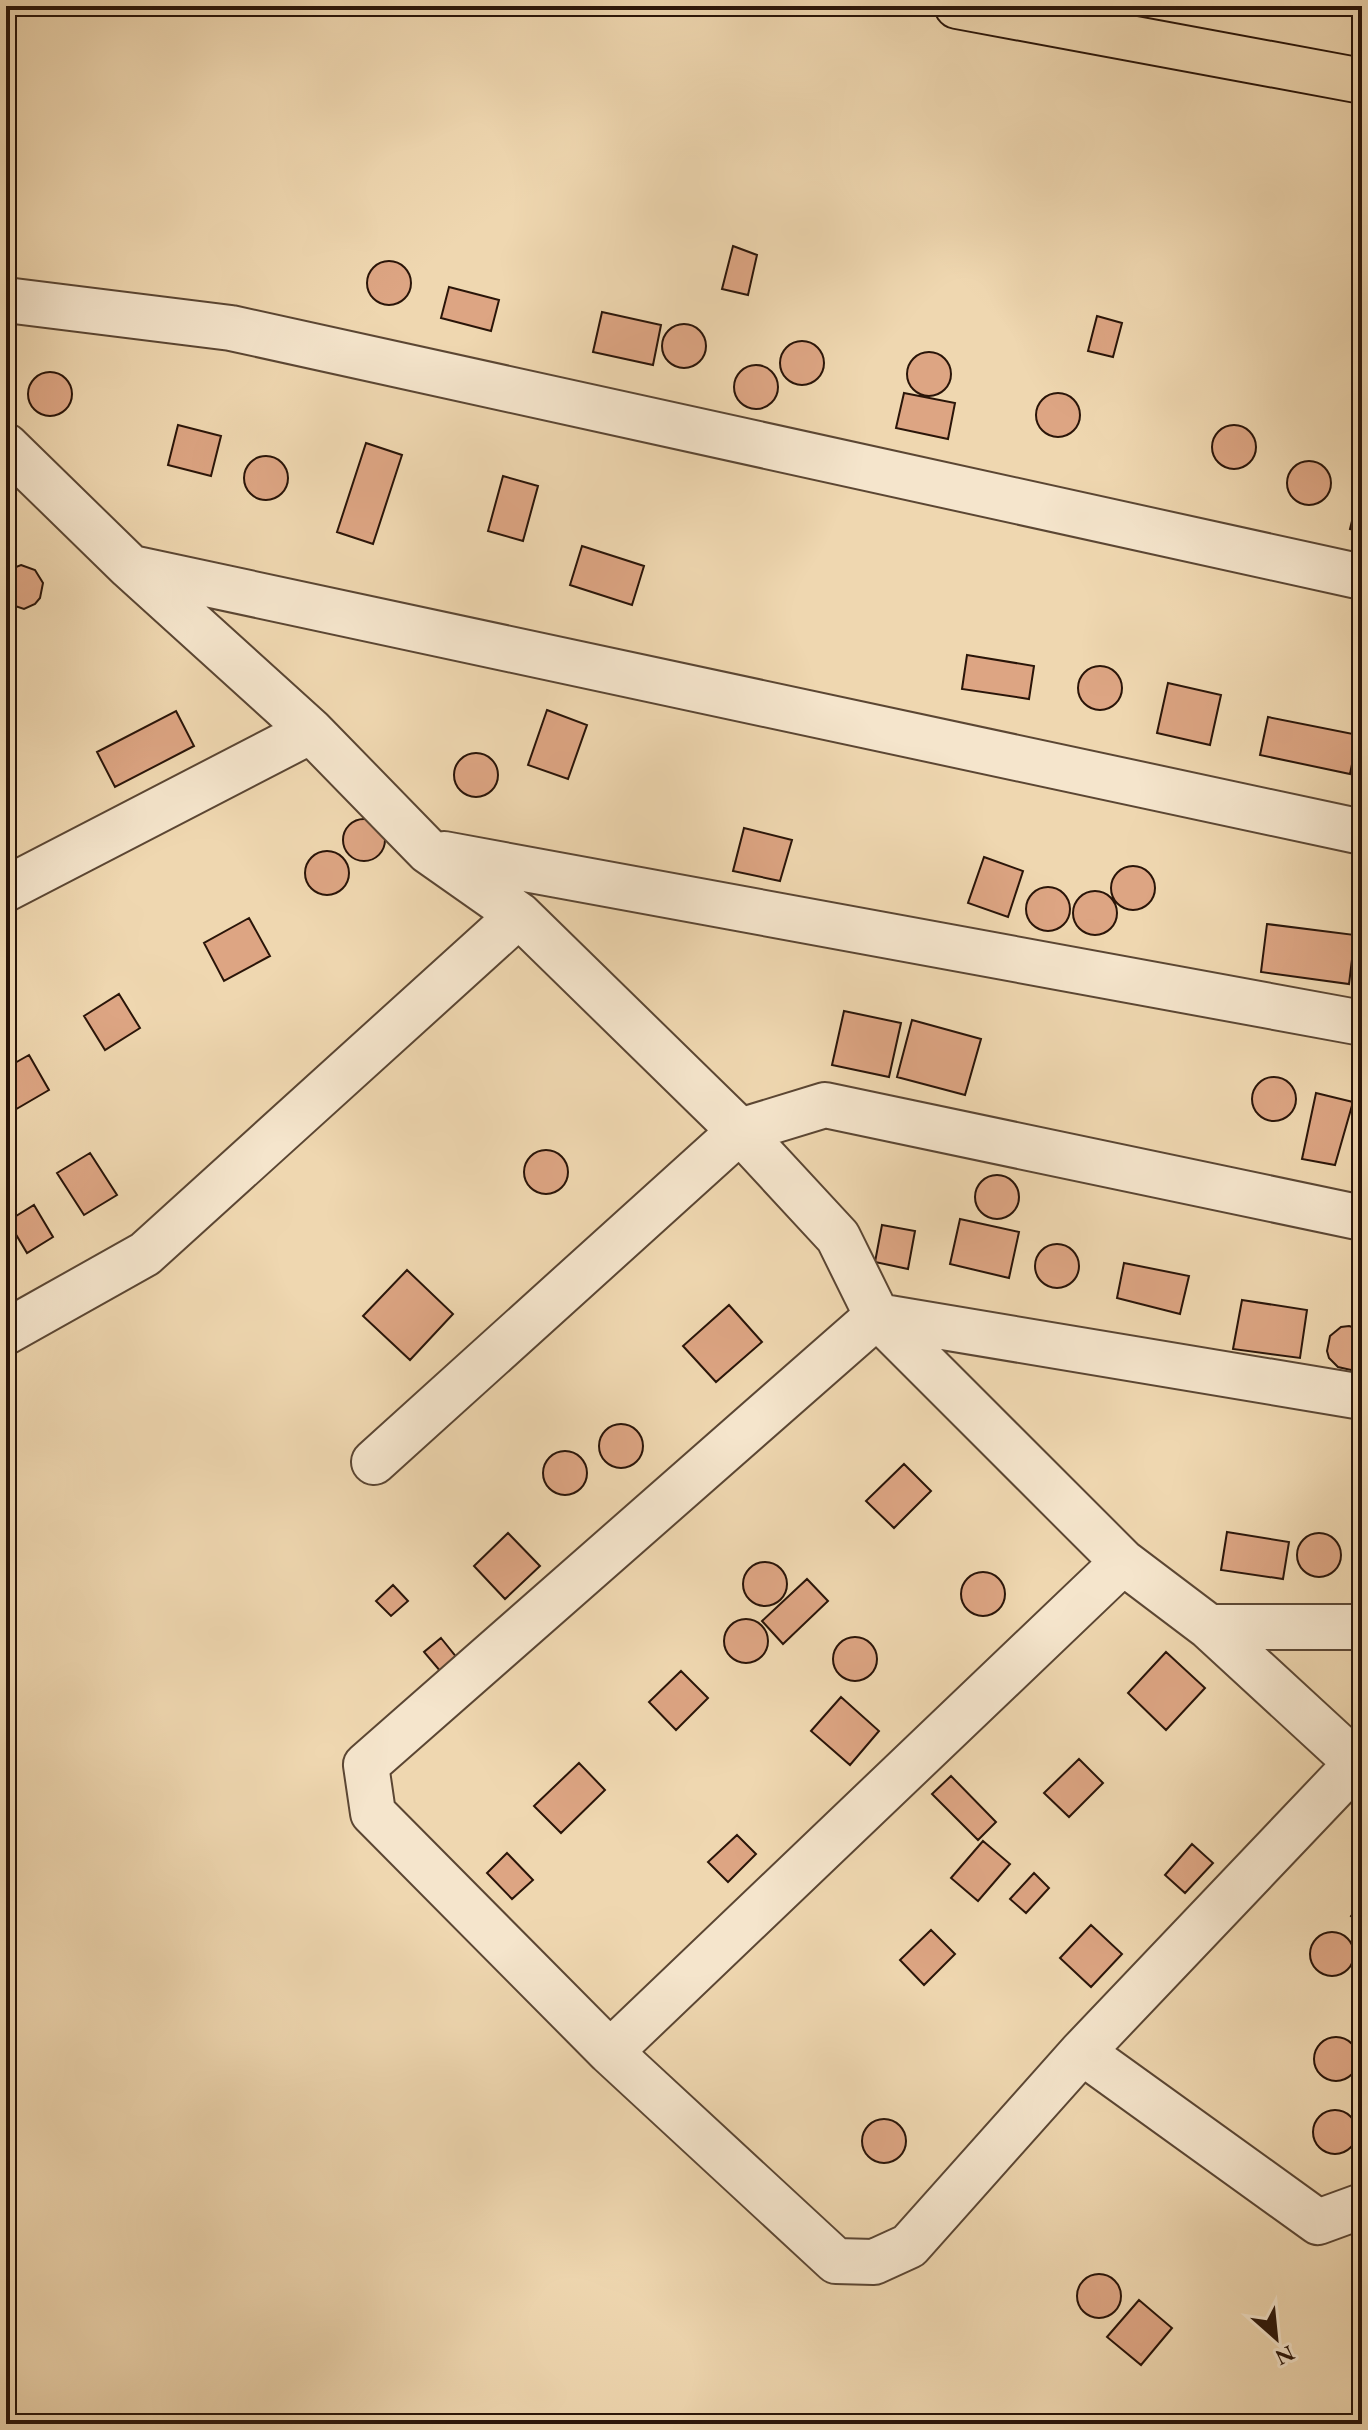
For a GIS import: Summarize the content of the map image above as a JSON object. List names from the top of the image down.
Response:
{
  "north": "bottom right"
}
